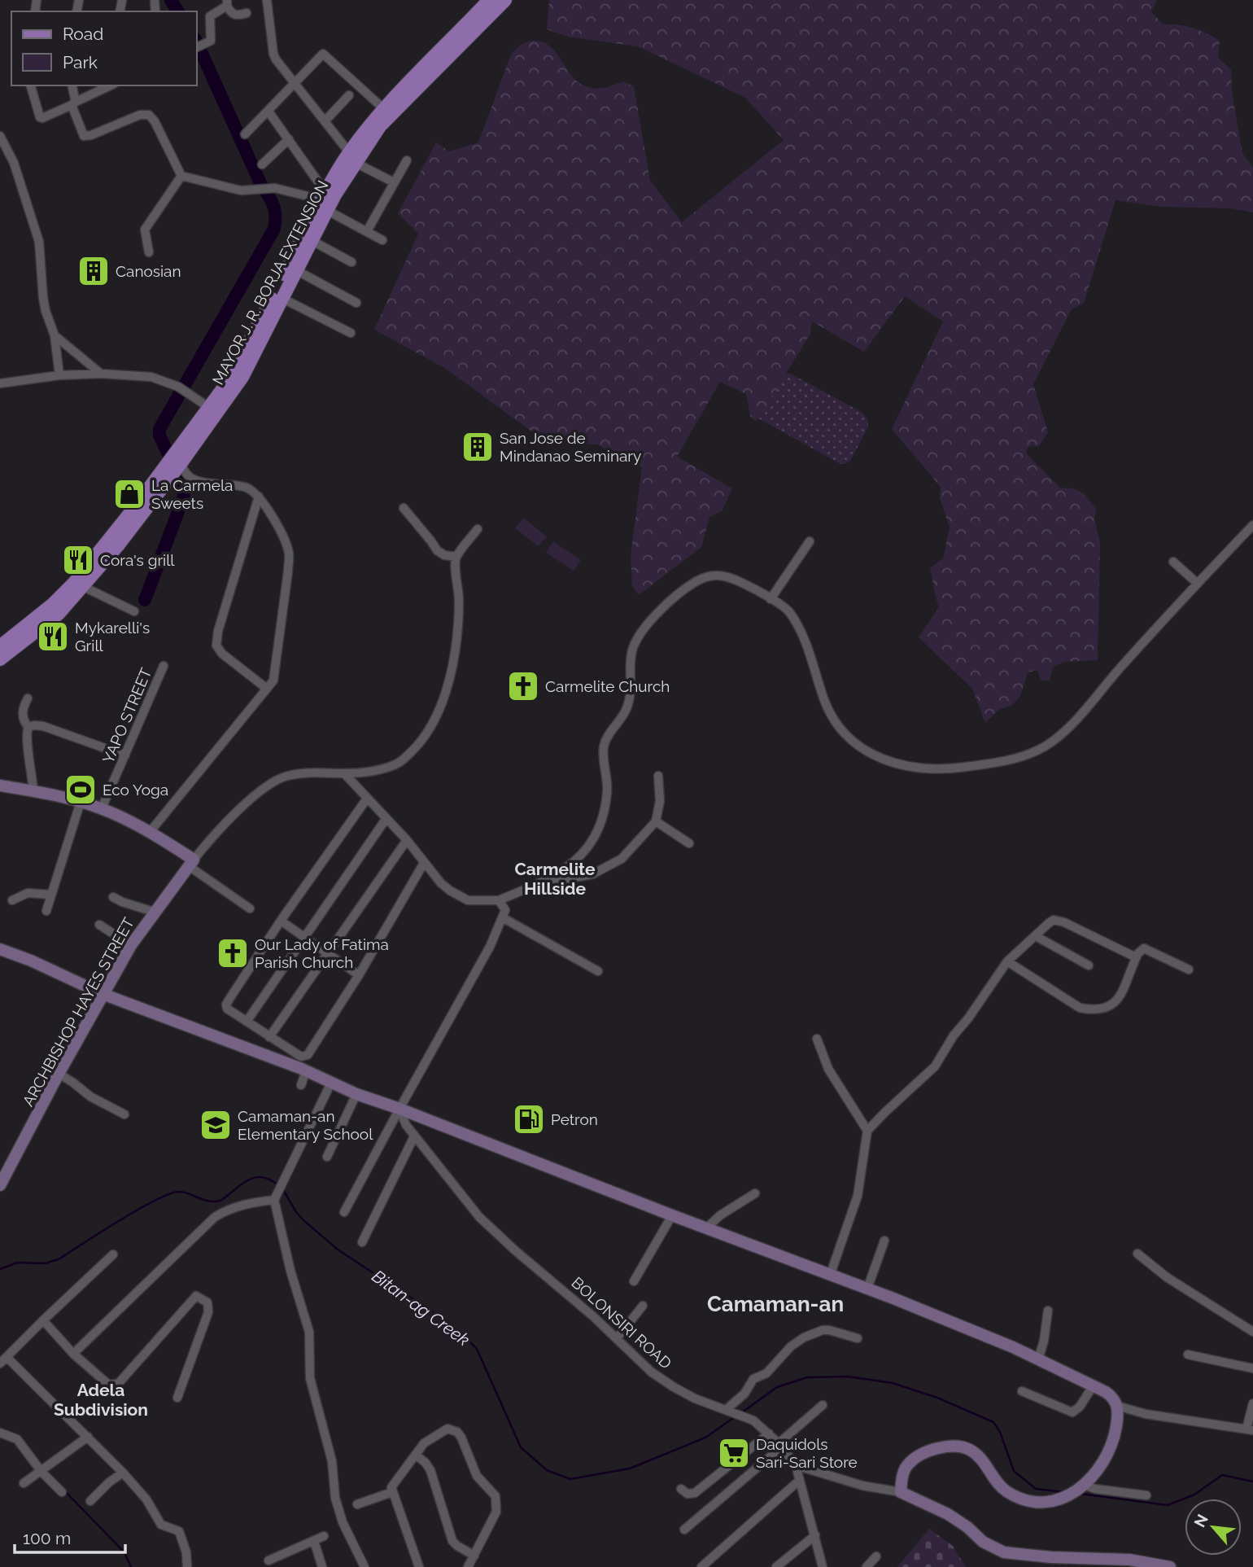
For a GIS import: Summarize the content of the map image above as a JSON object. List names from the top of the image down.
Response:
{
  "streets": {
    "main road": ["MAYOR J. R. BORJA EXTENSION", "ARCHBISHOP HAYES STREET"],
    "street": ["YAPO STREET", "BOLONSIRI ROAD"]
  },
  "districts": ["Carmelite Hillside", "Camaman-an", "Adela Subdivision"],
  "water": ["Bitan-ag Creek"],
  "places": {
    "building": ["Canosian", "San Jose de Mindanao Seminary"],
    "shop": ["La Carmela Sweets"],
    "restaurant": ["Cora's grill", "Mykarelli's Grill"],
    "church": ["Carmelite Church", "Our Lady of Fatima Parish Church"],
    "sports": ["Eco Yoga"],
    "fuel station": ["Petron"],
    "school or university": ["Camaman-an Elementary School"],
    "supermarket": ["Daquidols Sari-Sari Store"]
  },
  "legend": ["Road", "Park"],
  "scale_bar": "100 m",
  "north": "top left"
}
